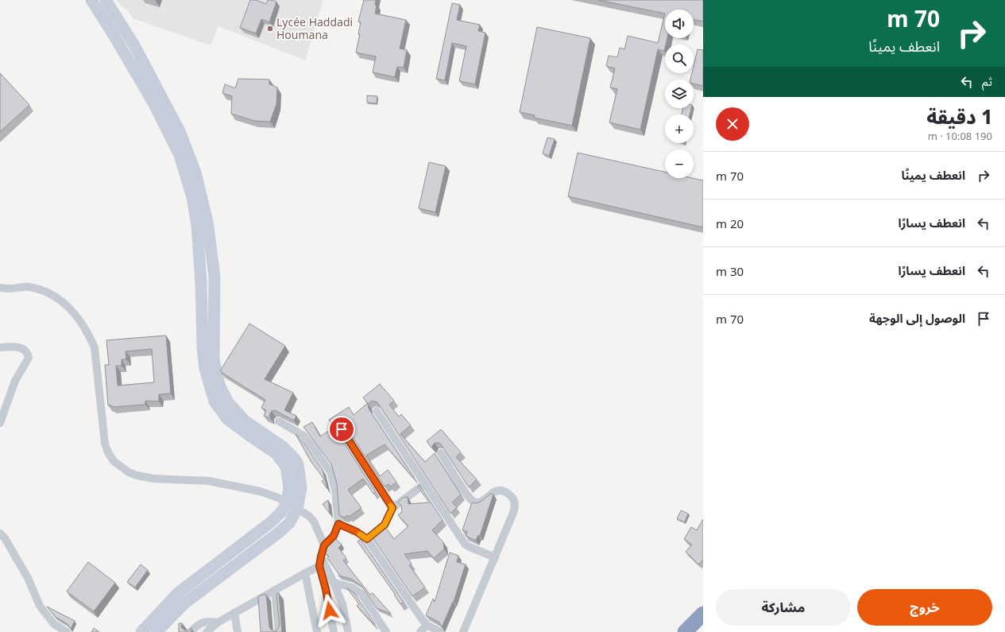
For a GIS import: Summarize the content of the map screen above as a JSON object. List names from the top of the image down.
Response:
{
  "places": ["Lycée Haddadi Houmana"],
  "page": {
    "turn": ["70 m", "انعطف يمينًا"],
    "map_buttons": ["+", "−"],
    "then": "ثم",
    "heading": ["1 دقيقة", "190 m · 10:08"],
    "list": [
      {
        "name": "انعطف يمينًا",
        "value": "70 m"
      },
      {
        "name": "انعطف يسارًا",
        "value": "20 m"
      },
      {
        "name": "انعطف يسارًا",
        "value": "30 m"
      },
      {
        "name": "الوصول إلى الوجهة",
        "value": "70 m"
      }
    ],
    "buttons": ["خروج", "مشاركة"]
  }
}
